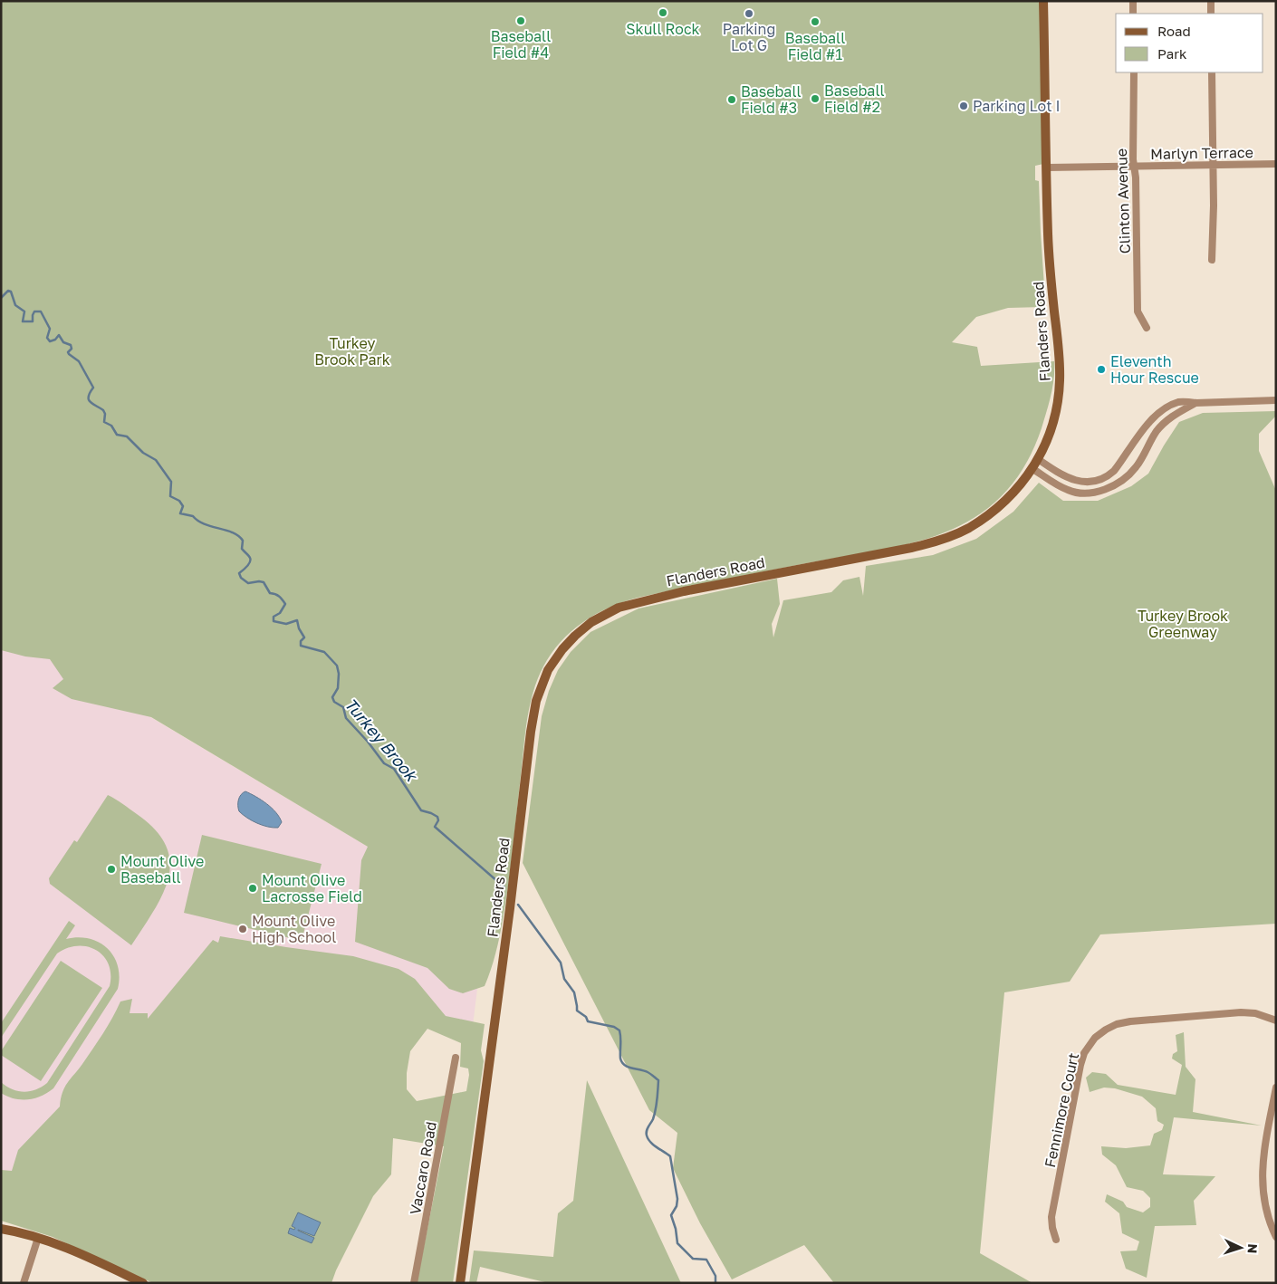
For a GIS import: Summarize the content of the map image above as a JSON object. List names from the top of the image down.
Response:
{
  "streets": {
    "main road": ["Flanders Road"],
    "street": [
      "Marlyn Terrace",
      "Clinton Avenue",
      "Fennimore Court",
      "Vaccaro Road"
    ]
  },
  "crossings": [
    ["Marlyn Terrace", "Clinton Avenue"],
    ["Marlyn Terrace", "Flanders Road"]
  ],
  "water": ["Turkey Brook"],
  "parks": ["Turkey Brook Park", "Turkey Brook Greenway"],
  "places": [
    "Skull Rock",
    "Parking Lot G",
    "Baseball Field #4",
    "Baseball Field #1",
    "Baseball Field #2",
    "Baseball Field #3",
    "Parking Lot I",
    "Eleventh Hour Rescue",
    "Mount Olive Baseball",
    "Mount Olive Lacrosse Field",
    "Mount Olive High School"
  ],
  "legend": ["Road", "Park"],
  "north": "right"
}
